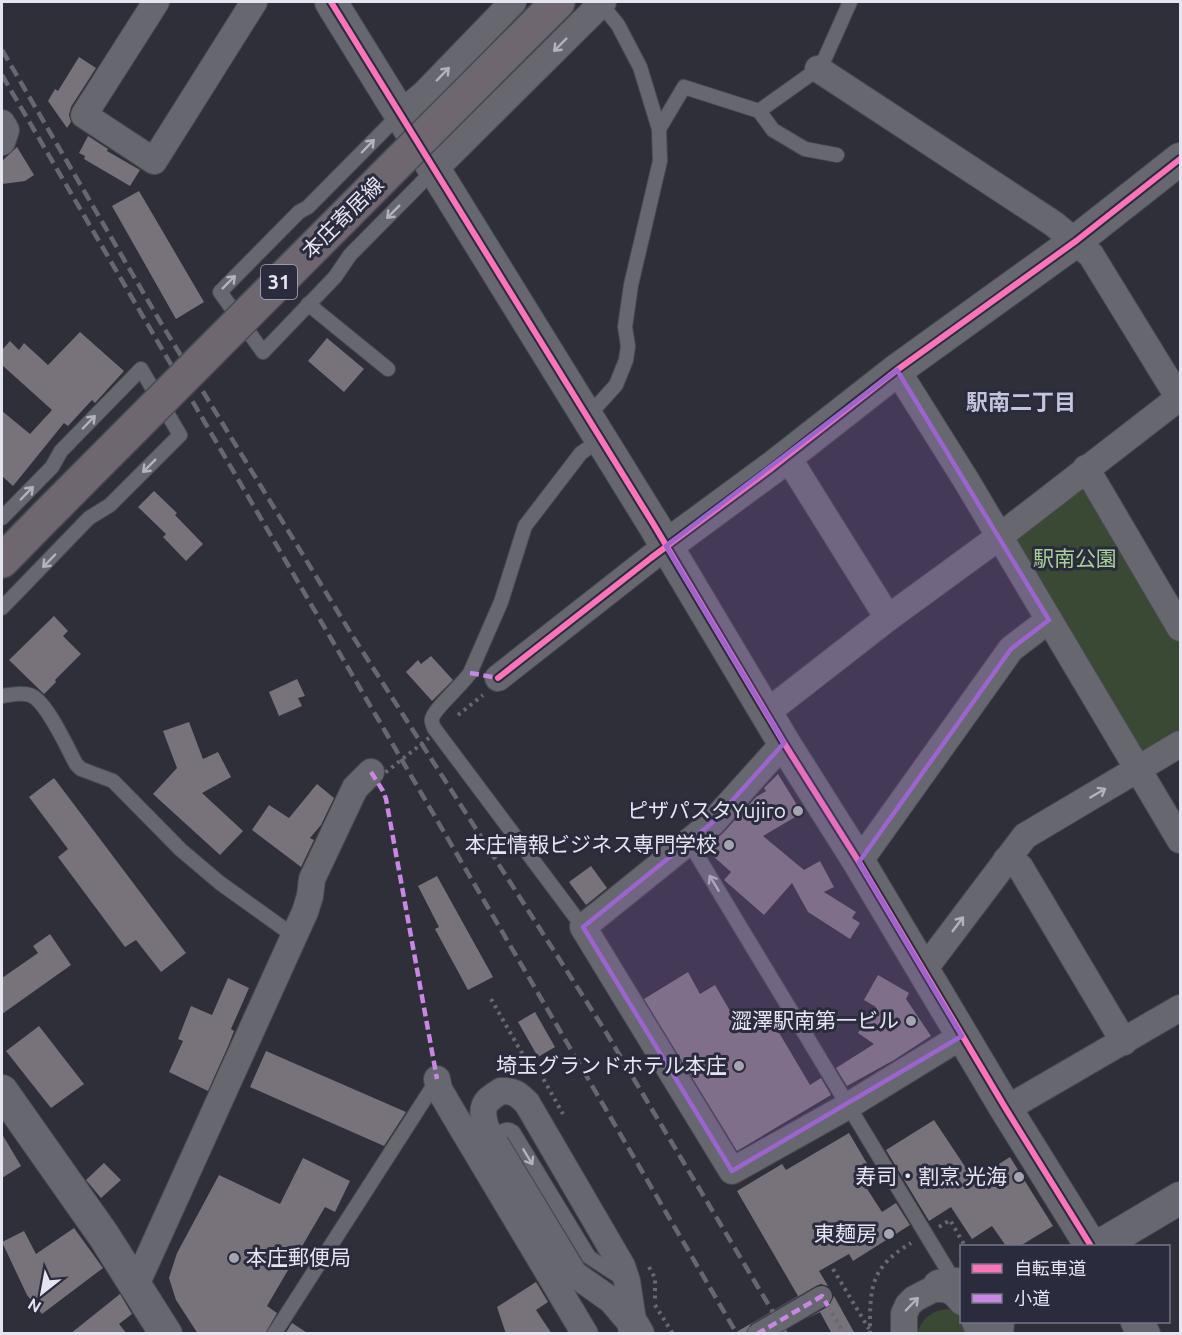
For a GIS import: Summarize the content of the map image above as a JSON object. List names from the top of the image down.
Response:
{
  "streets": {
    "main road": ["本庄寄居線", "31"]
  },
  "districts": ["駅南二丁目"],
  "parks": ["駅南公園"],
  "places": [
    "ピザパスタYujiro",
    "本庄情報ビジネス専門学校",
    "澀澤駅南第一ビル",
    "埼玉グランドホテル本庄",
    "寿司・割烹 光海",
    "東麺房",
    "本庄郵便局"
  ],
  "legend": ["自転車道", "小道"],
  "north": "bottom left"
}
